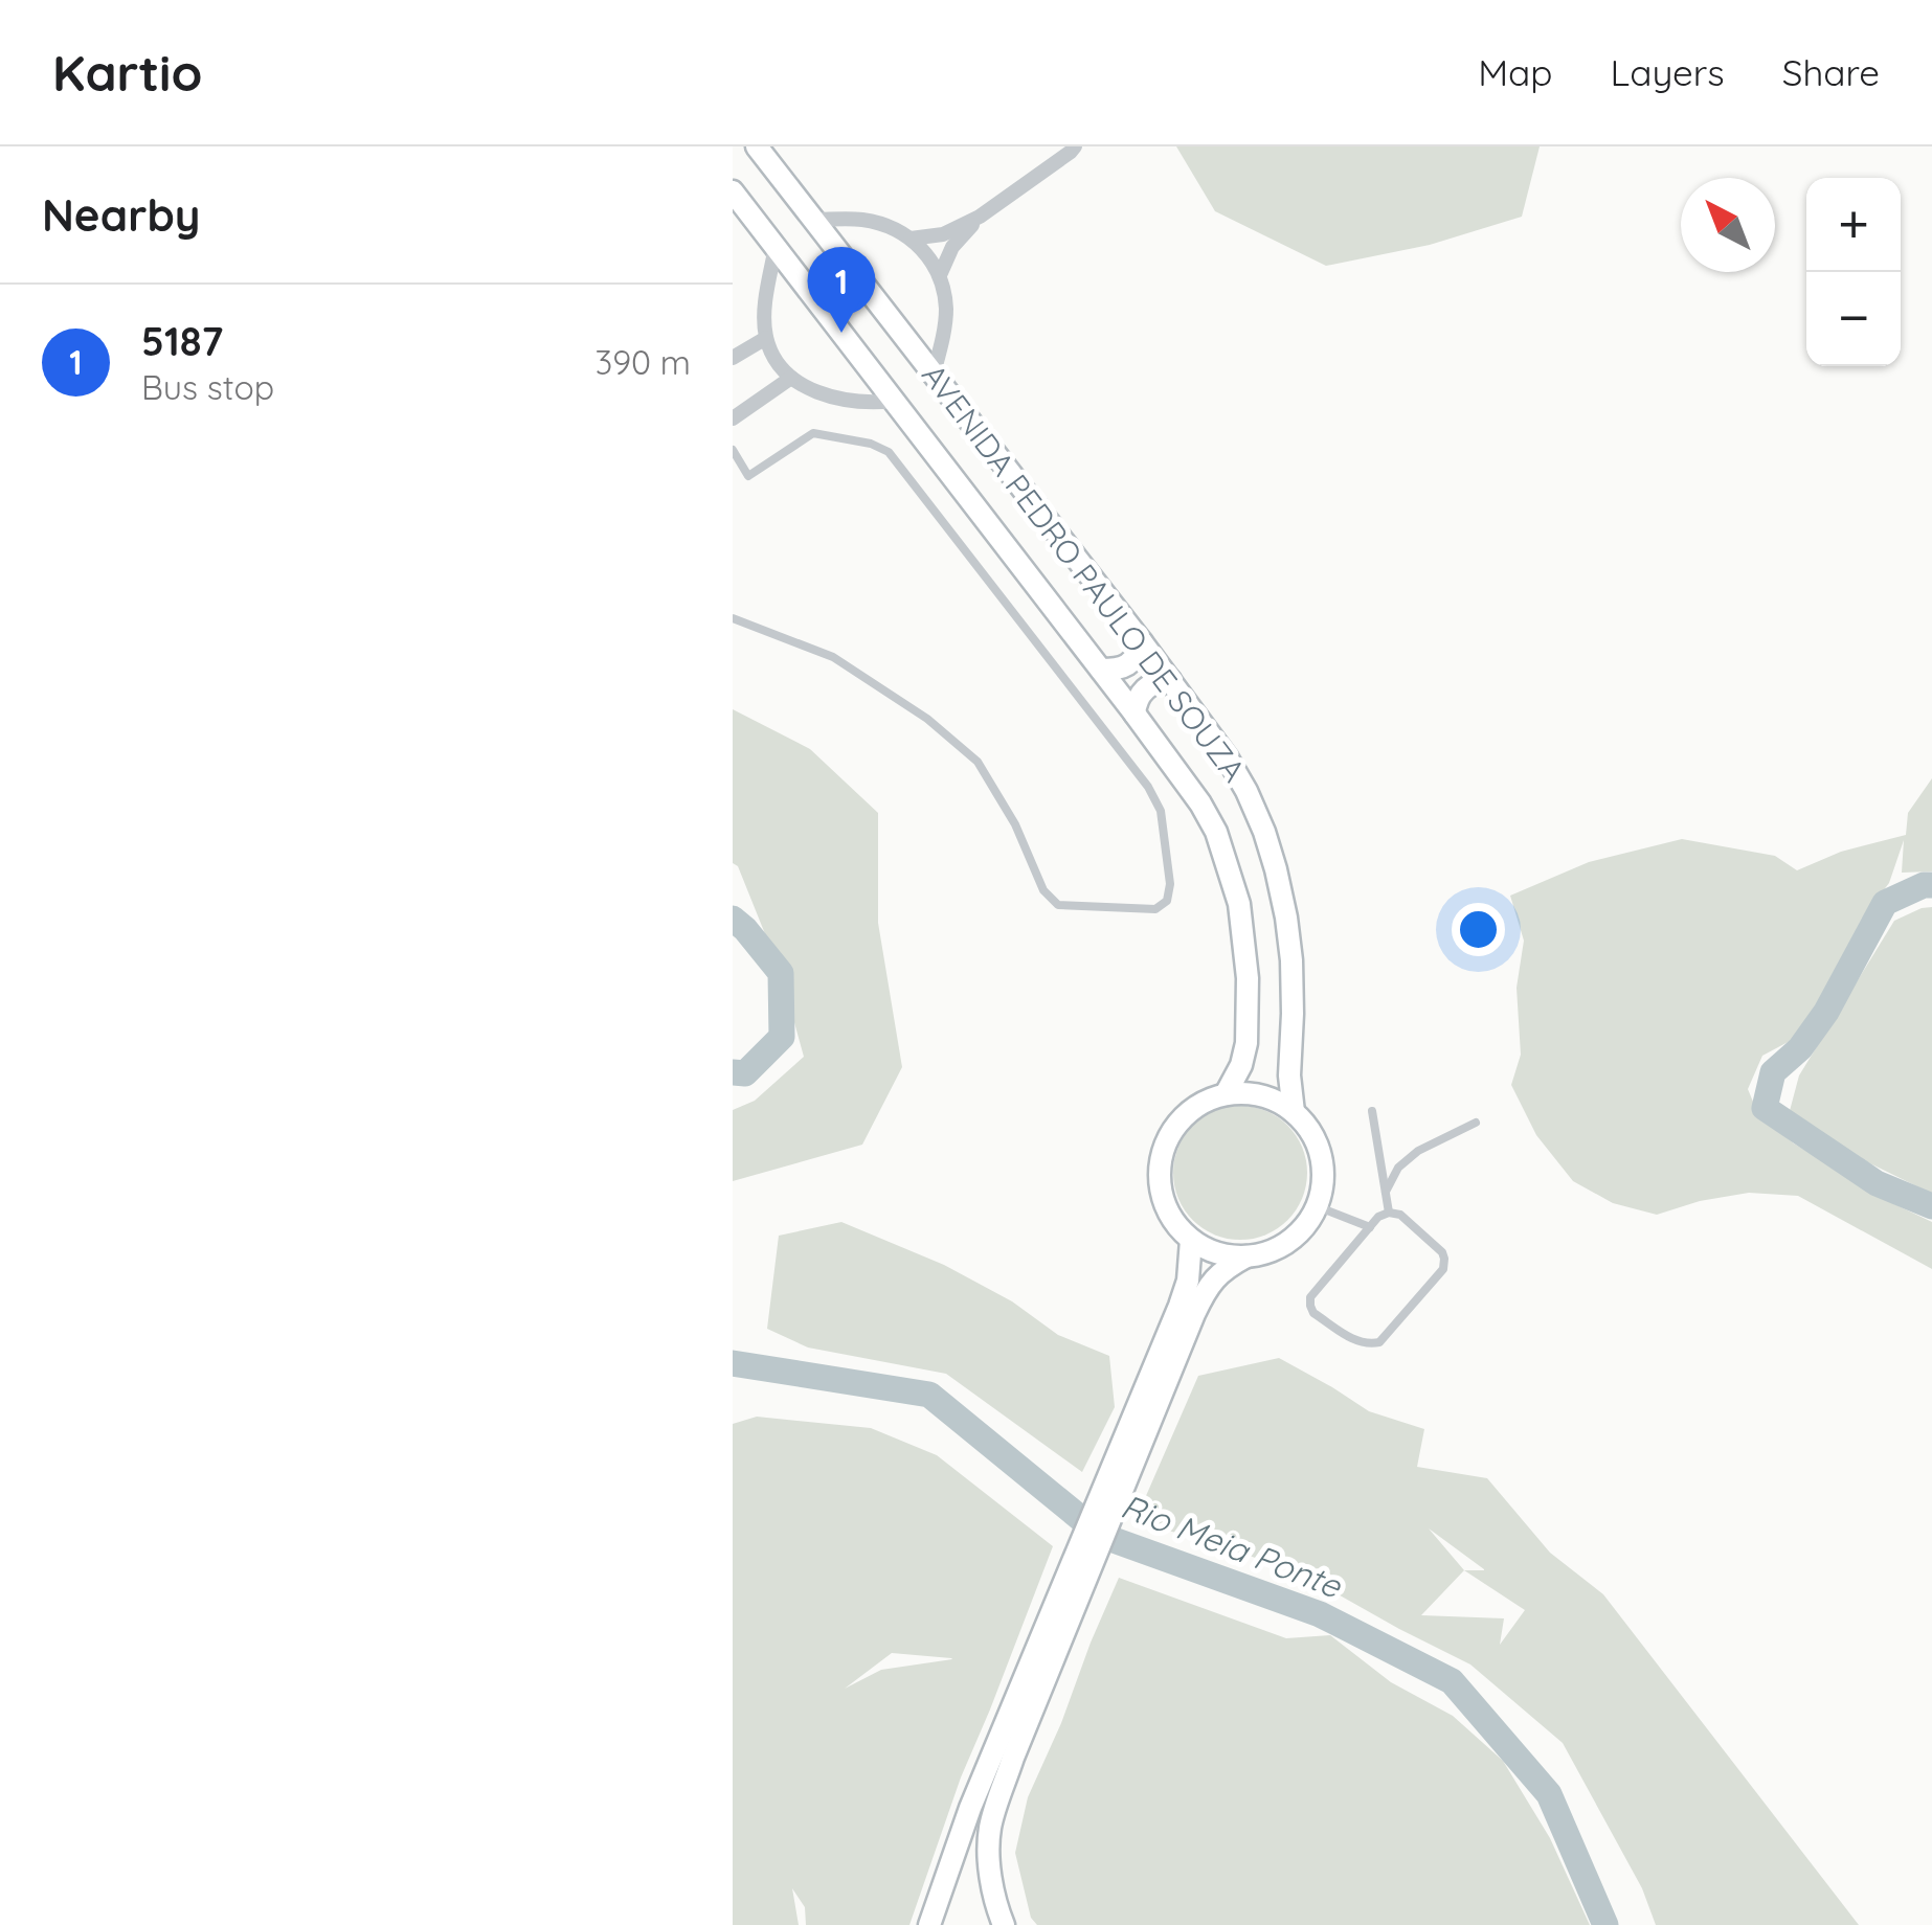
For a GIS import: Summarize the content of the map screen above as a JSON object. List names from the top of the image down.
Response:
{
  "streets": {
    "main road": ["AVENIDA PEDRO PAULO DE SOUZA"]
  },
  "water": ["Rio Meia Ponte"],
  "north": "top left",
  "page": {
    "header": "Kartio",
    "nav": ["Map", "Layers", "Share"],
    "heading": "Nearby",
    "map_buttons": ["+", "−"],
    "pins": "1",
    "list": [
      {
        "mark": "1",
        "name": "5187",
        "note": "Bus stop",
        "value": "390 m"
      }
    ]
  }
}
